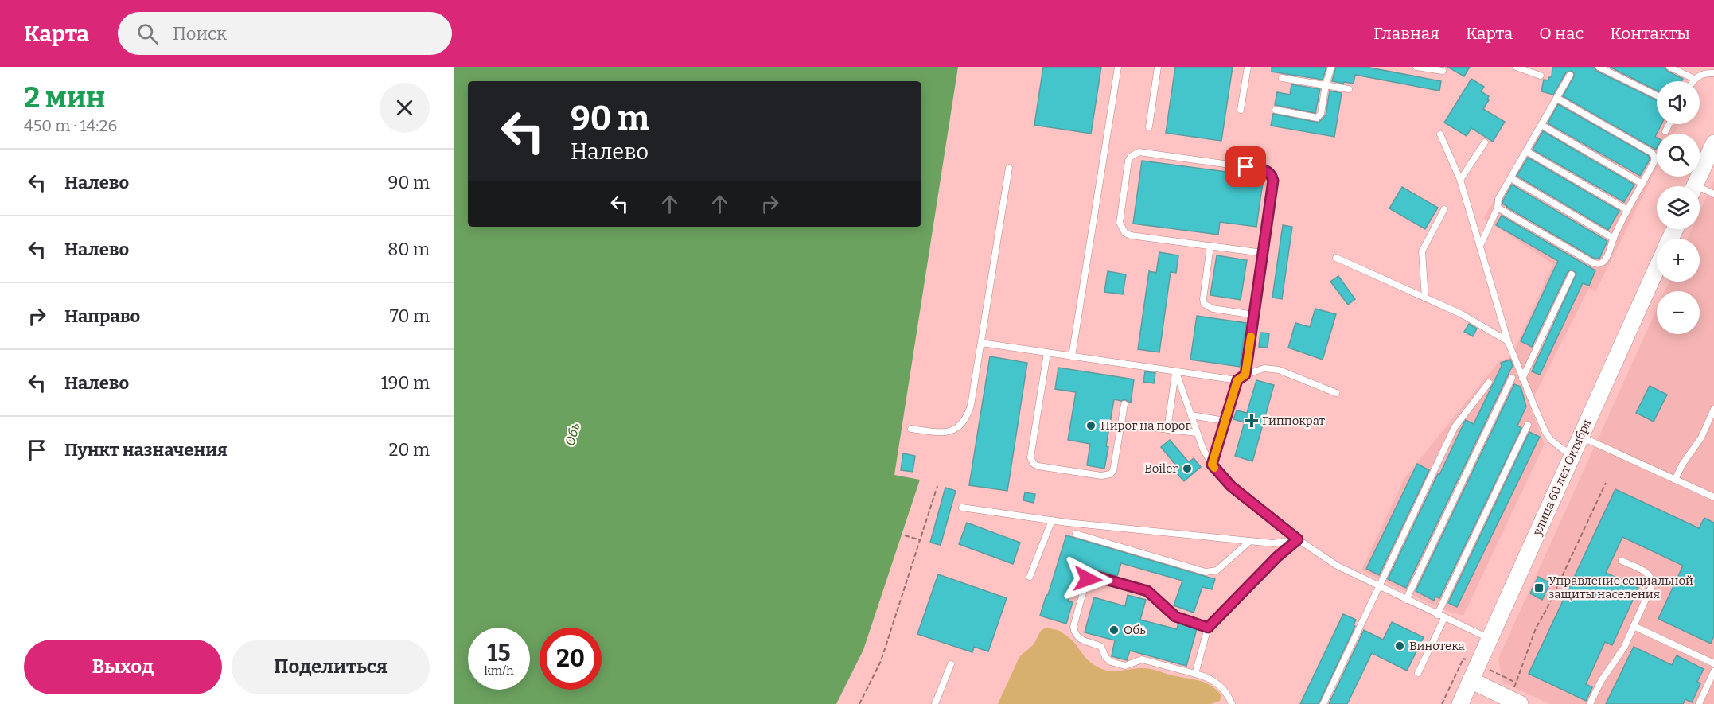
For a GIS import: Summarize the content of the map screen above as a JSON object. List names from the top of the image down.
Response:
{
  "streets": {
    "main road": ["улица 60 лет Октября"]
  },
  "water": ["Обь"],
  "places": {
    "health": ["Гиппократ"],
    "other": [
      "Пирог на порог",
      "Boiler",
      "Обь",
      "Винотека"
    ],
    "transit": ["Управление социальной защиты населения"]
  },
  "page": {
    "header": "Карта",
    "search": "Поиск",
    "nav": [
      "Главная",
      "Карта",
      "О нас",
      "Контакты"
    ],
    "heading": ["2 мин", "450 m · 14:26"],
    "map_buttons": ["+", "−"],
    "turn": ["90 m", "Налево"],
    "list": [
      {
        "name": "Налево",
        "value": "90 m"
      },
      {
        "name": "Налево",
        "value": "80 m"
      },
      {
        "name": "Направо",
        "value": "70 m"
      },
      {
        "name": "Налево",
        "value": "190 m"
      },
      {
        "name": "Пункт назначения",
        "value": "20 m"
      }
    ],
    "speed": "15 km/h",
    "limit": "20",
    "buttons": ["Выход", "Поделиться"]
  }
}
